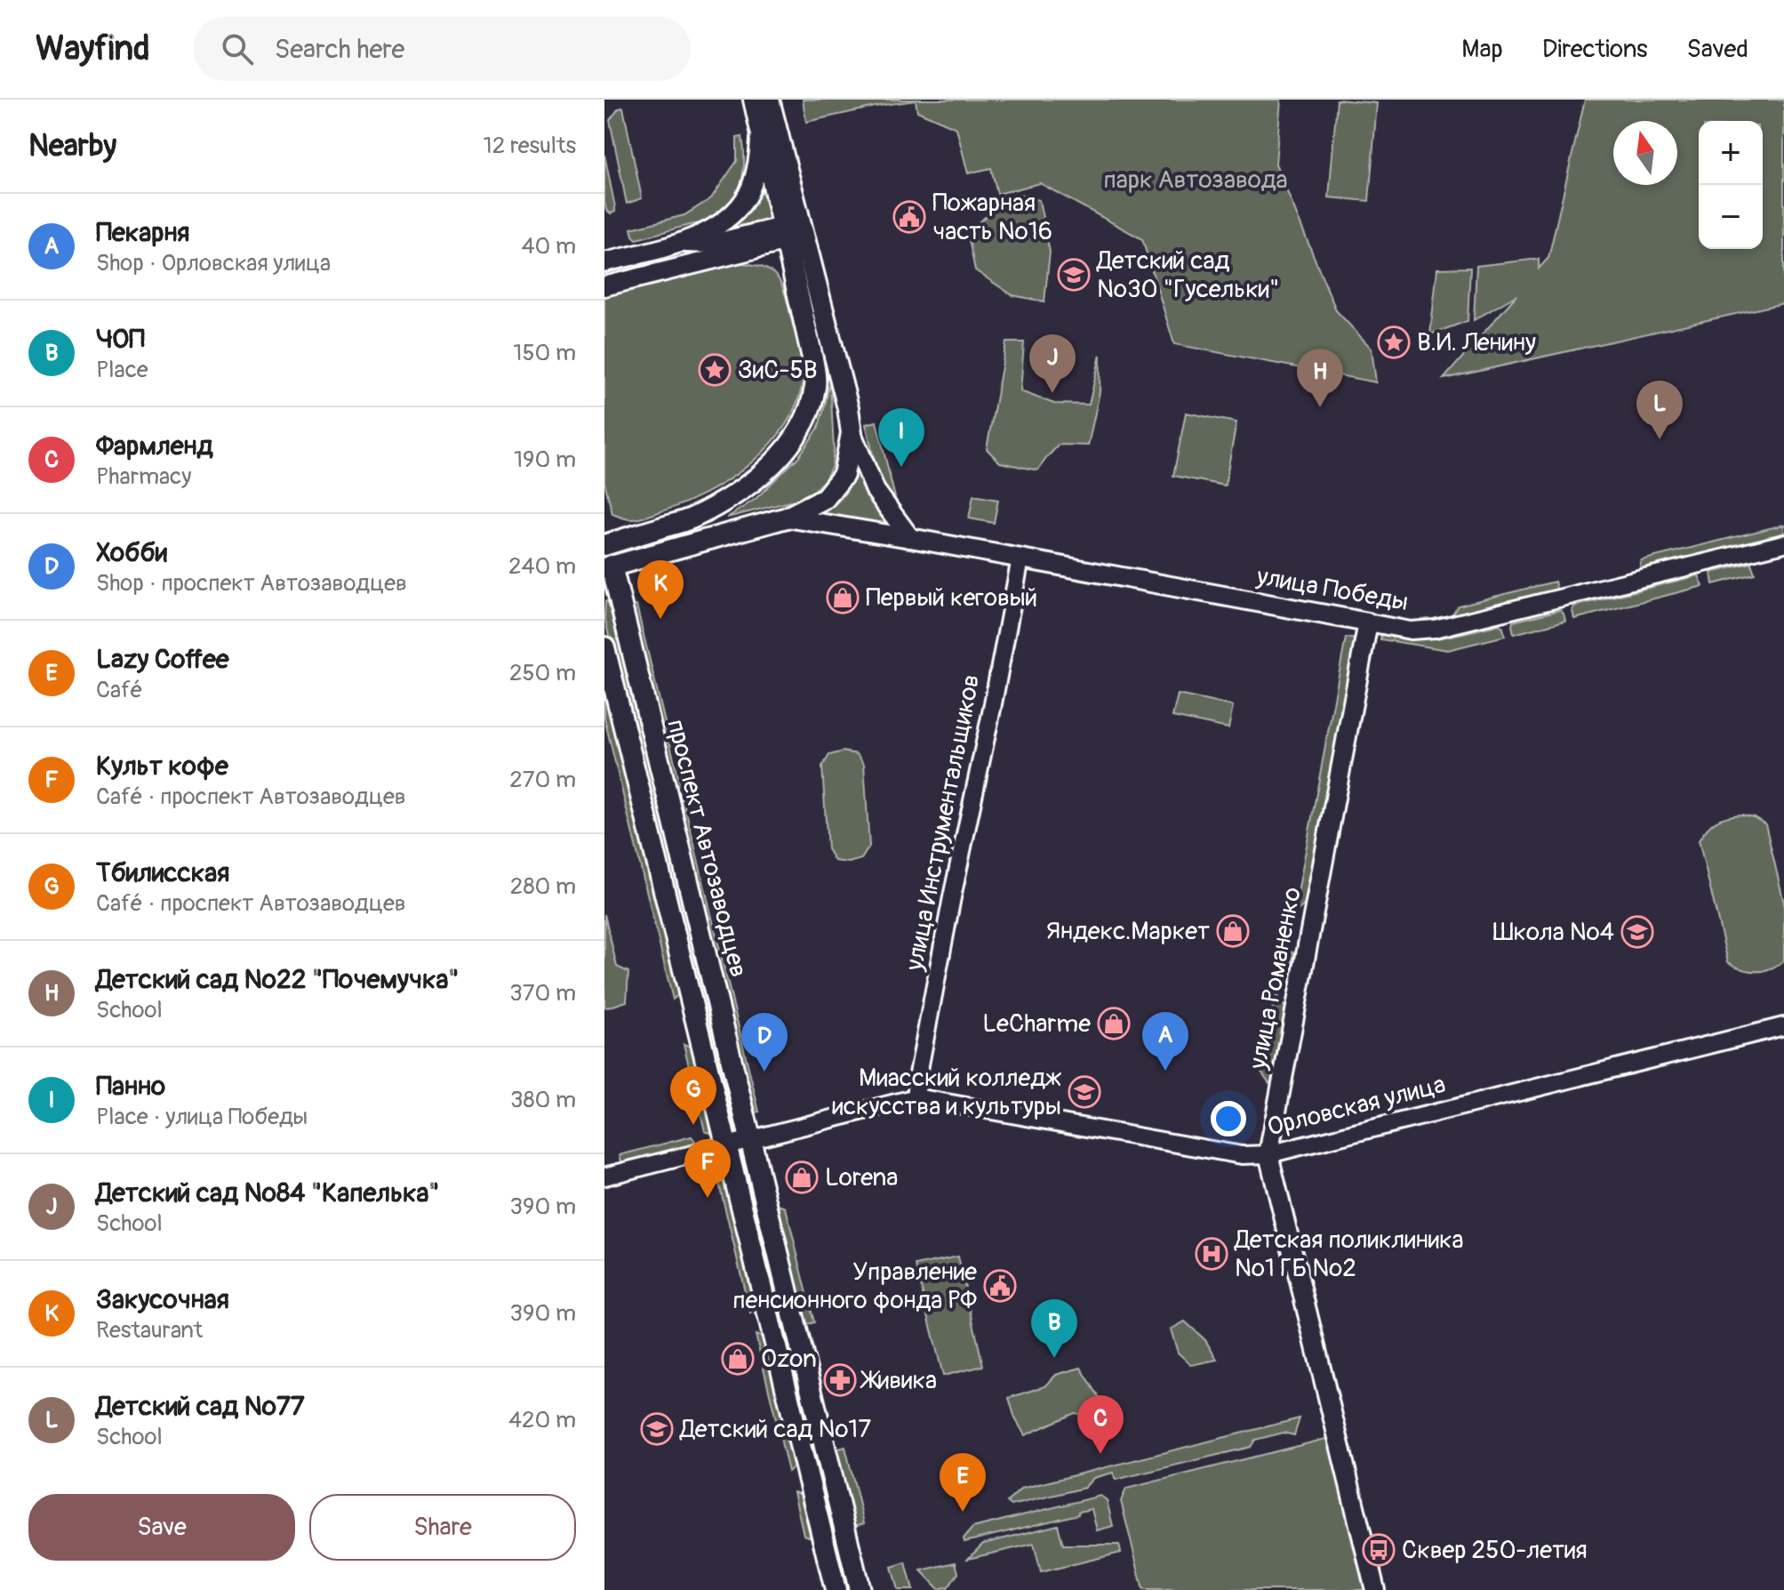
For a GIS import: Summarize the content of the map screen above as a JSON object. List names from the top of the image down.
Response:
{
  "streets": {
    "main road": ["улица Победы", "проспект Автозаводцев", "улица Романенко"],
    "street": ["улица Инструментальщиков", "Орловская улица"]
  },
  "crossings": [
    ["улица Победы", "улица Инструментальщиков"],
    ["улица Победы", "улица Романенко"],
    ["улица Инструментальщиков", "Орловская улица"],
    ["проспект Автозаводцев", "Орловская улица"],
    ["улица Романенко", "Орловская улица"]
  ],
  "parks": ["парк Автозавода"],
  "places": {
    "public building": ["Пожарная часть №16", "Управление пенсионного фонда РФ"],
    "school or university": [
      "Детский сад №30 \"Гусельки\"",
      "Школа №4",
      "Миасский колледж искусства и культуры",
      "Детский сад №17"
    ],
    "place": ["В.И. Ленину", "ЗиС-5В"],
    "shop": [
      "Первый кеговый",
      "Яндекс.Маркет",
      "LeCharme",
      "Lorena",
      "Ozon"
    ],
    "hospital": ["Детская поликлиника №1 ГБ №2"],
    "pharmacy": ["Живика"],
    "bus stop": ["Сквер 250-летия"]
  },
  "north": "top",
  "page": {
    "header": "Wayfind",
    "search": "Search here",
    "nav": ["Map", "Directions", "Saved"],
    "heading": ["Nearby", "12 results"],
    "map_buttons": ["+", "−"],
    "list": [
      {
        "mark": "A",
        "name": "Пекарня",
        "note": "Shop · Орловская улица",
        "value": "40 m"
      },
      {
        "mark": "B",
        "name": "ЧОП",
        "note": "Place",
        "value": "150 m"
      },
      {
        "mark": "C",
        "name": "Фармленд",
        "note": "Pharmacy",
        "value": "190 m"
      },
      {
        "mark": "D",
        "name": "Хобби",
        "note": "Shop · проспект Автозаводцев",
        "value": "240 m"
      },
      {
        "mark": "E",
        "name": "Lazy Coffee",
        "note": "Café",
        "value": "250 m"
      },
      {
        "mark": "F",
        "name": "Культ кофе",
        "note": "Café · проспект Автозаводцев",
        "value": "270 m"
      },
      {
        "mark": "G",
        "name": "Тбилисская",
        "note": "Café · проспект Автозаводцев",
        "value": "280 m"
      },
      {
        "mark": "H",
        "name": "Детский сад №22 \"Почемучка\"",
        "note": "School",
        "value": "370 m"
      },
      {
        "mark": "I",
        "name": "Панно",
        "note": "Place · улица Победы",
        "value": "380 m"
      },
      {
        "mark": "J",
        "name": "Детский сад №84 \"Капелька\"",
        "note": "School",
        "value": "390 m"
      },
      {
        "mark": "K",
        "name": "Закусочная",
        "note": "Restaurant",
        "value": "390 m"
      },
      {
        "mark": "L",
        "name": "Детский сад №77",
        "note": "School",
        "value": "420 m"
      }
    ],
    "pins": [
      "J",
      "H",
      "L",
      "I",
      "K",
      "A",
      "D",
      "G",
      "F",
      "B",
      "C",
      "E"
    ],
    "buttons": ["Save", "Share"]
  }
}
